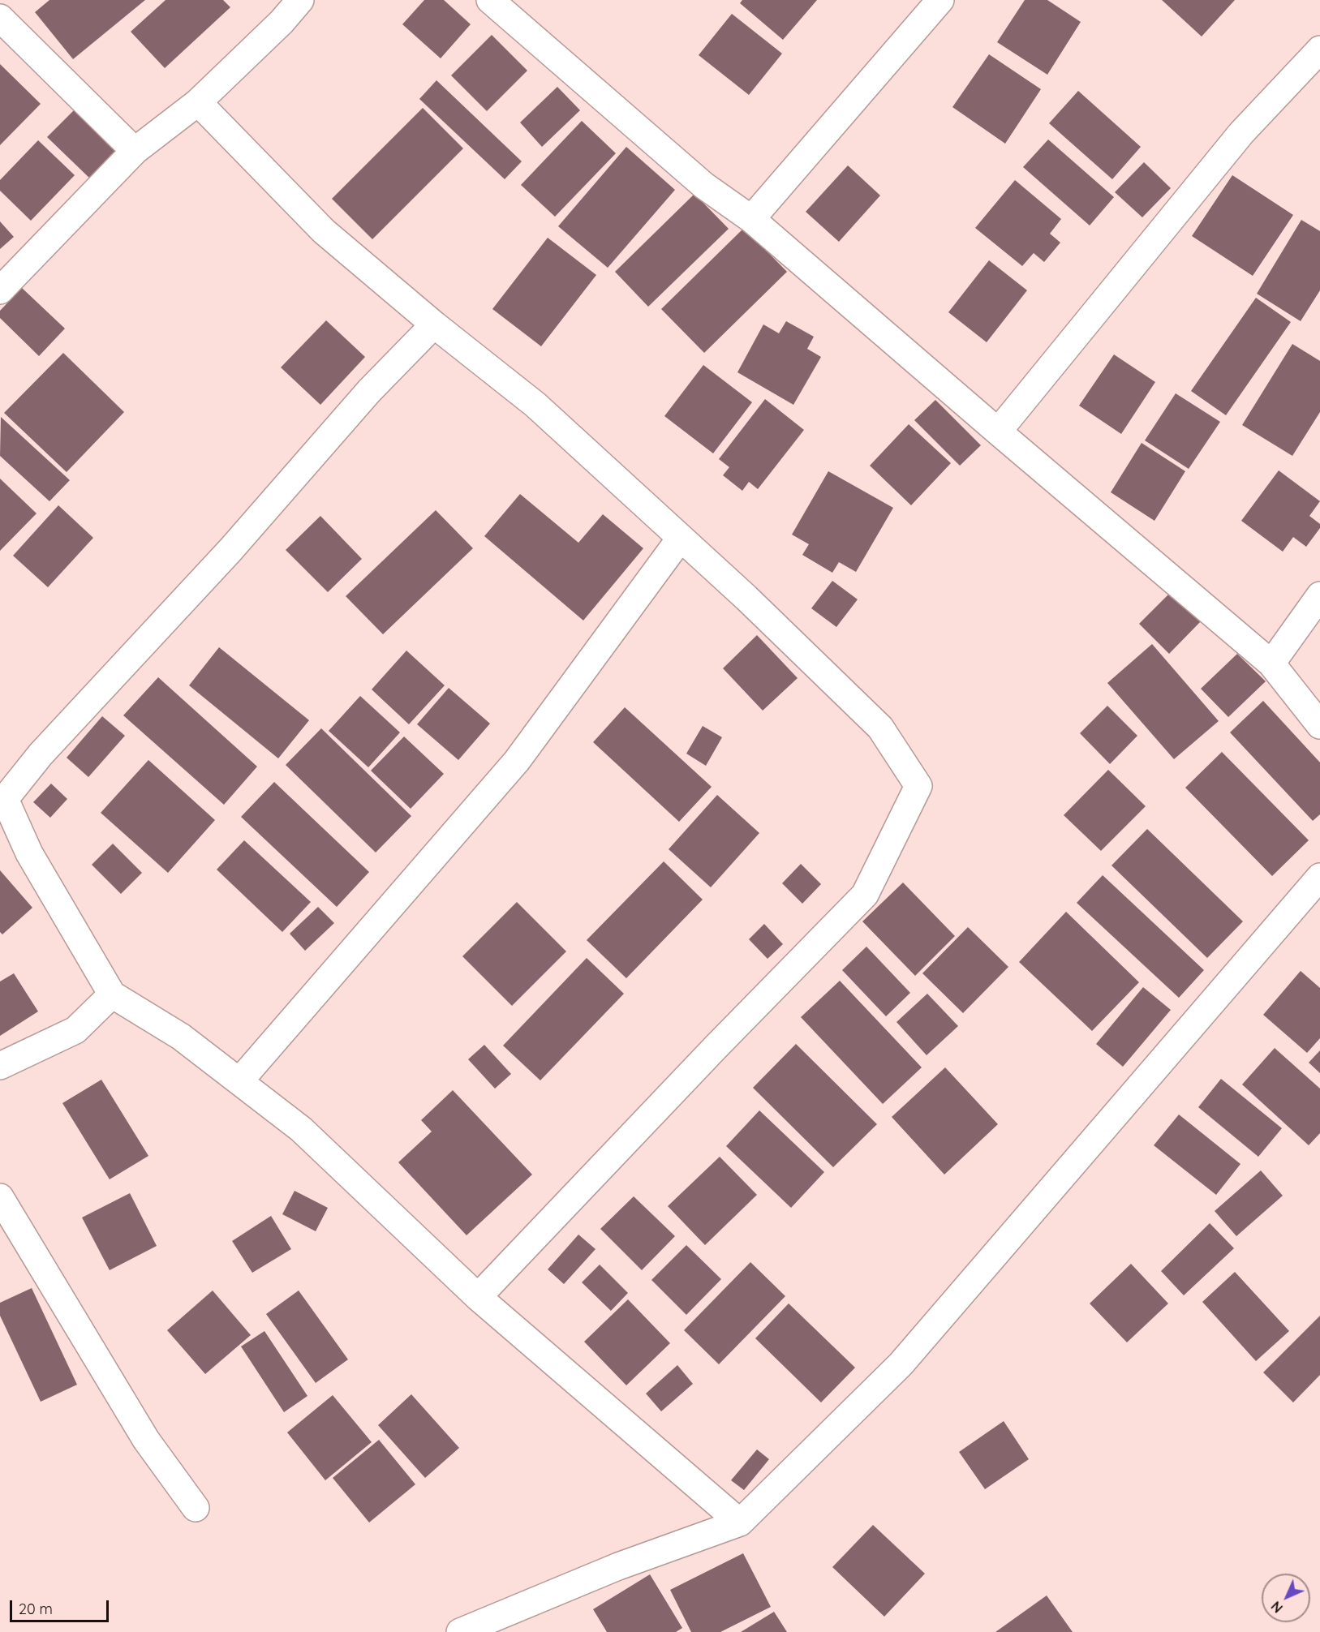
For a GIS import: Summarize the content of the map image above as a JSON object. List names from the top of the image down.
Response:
{
  "scale_bar": "20 m",
  "north": "bottom left"
}
